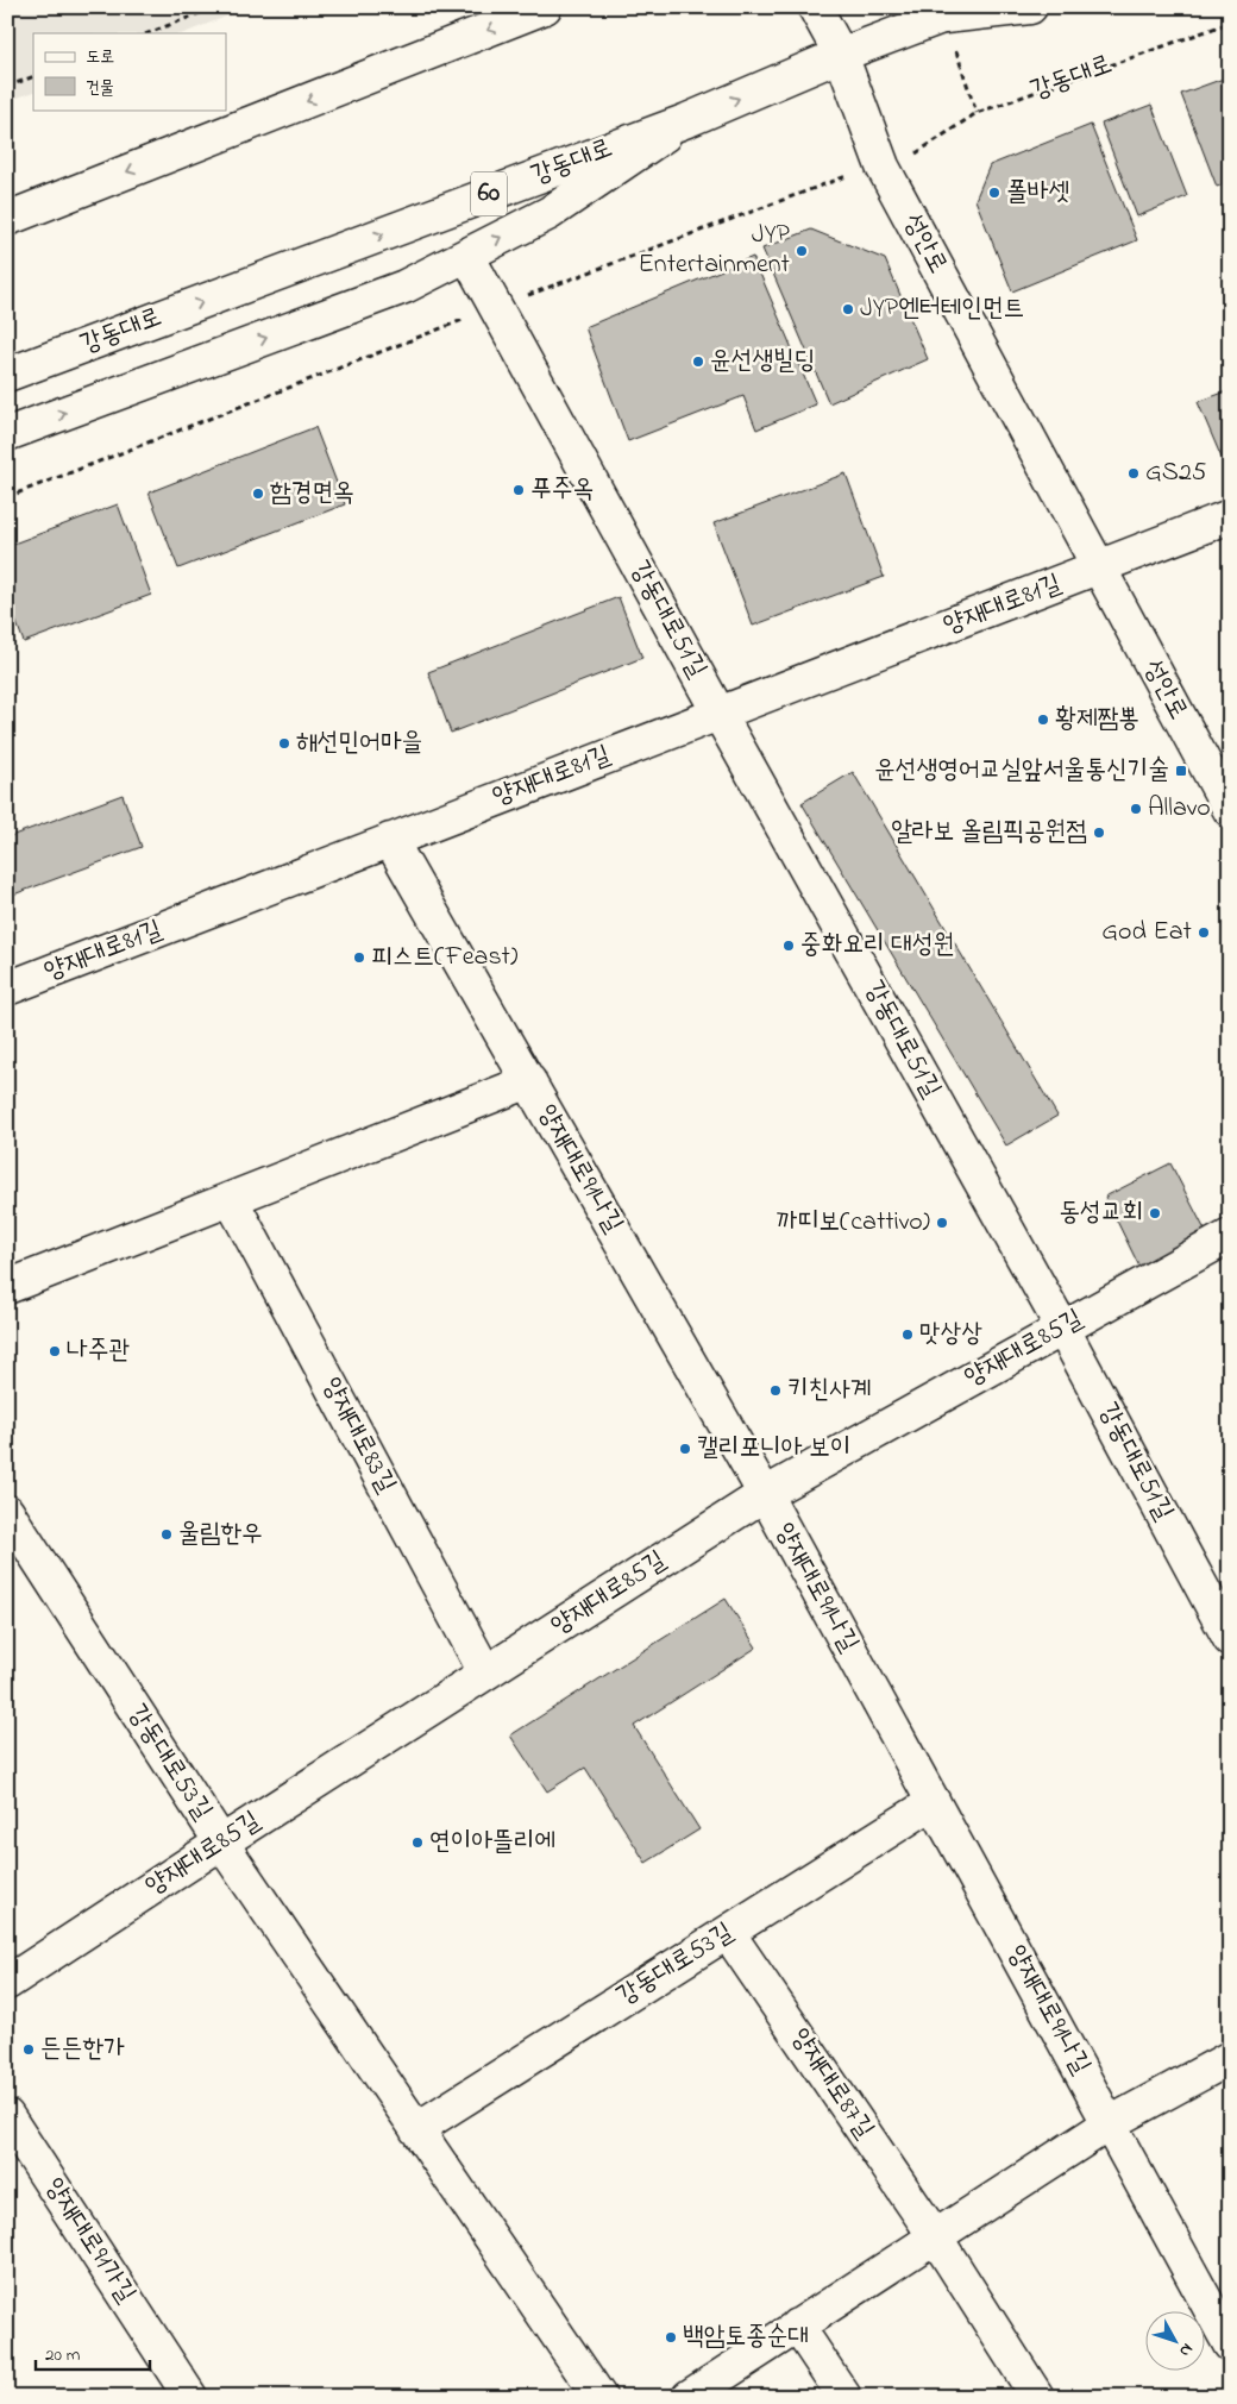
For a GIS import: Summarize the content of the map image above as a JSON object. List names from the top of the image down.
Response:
{
  "streets": {
    "street": [
      "강동대로",
      "60",
      "성안로",
      "양재대로81길",
      "강동대로51길",
      "양재대로91나길",
      "양재대로85길",
      "양재대로83길",
      "강동대로53길",
      "양재대로87길",
      "양재대로91가길"
    ]
  },
  "crossings": [
    ["강동대로", "성안로"],
    ["성안로", "양재대로81길"],
    ["양재대로81길", "강동대로51길"],
    ["양재대로81길", "양재대로91나길"],
    ["강동대로51길", "양재대로85길"],
    ["양재대로91나길", "양재대로85길"],
    ["양재대로91나길", "강동대로53길"],
    ["양재대로85길", "양재대로83길"],
    ["양재대로85길", "강동대로53길"],
    ["강동대로53길", "양재대로87길"]
  ],
  "places": {
    "other": [
      "폴바셋",
      "JYP Entertainment",
      "JYP엔터테인먼트",
      "윤선생빌딩",
      "GS25",
      "푸주옥",
      "함경면옥",
      "황제짬뽕",
      "해선민어마을",
      "Allavo",
      "알라보 올림픽공원점",
      "God Eat",
      "중화요리 대성원",
      "피스트(Feast)",
      "동성교회",
      "까띠보(cattivo)",
      "맛상상",
      "나주관",
      "키친사계",
      "캘리포니아 보이",
      "울림한우",
      "연이아뜰리에",
      "든든한가",
      "백암토종순대"
    ],
    "transit": ["윤선생영어교실앞서울통신기술"]
  },
  "legend": ["도로", "건물"],
  "scale_bar": "20 m",
  "north": "bottom right"
}
